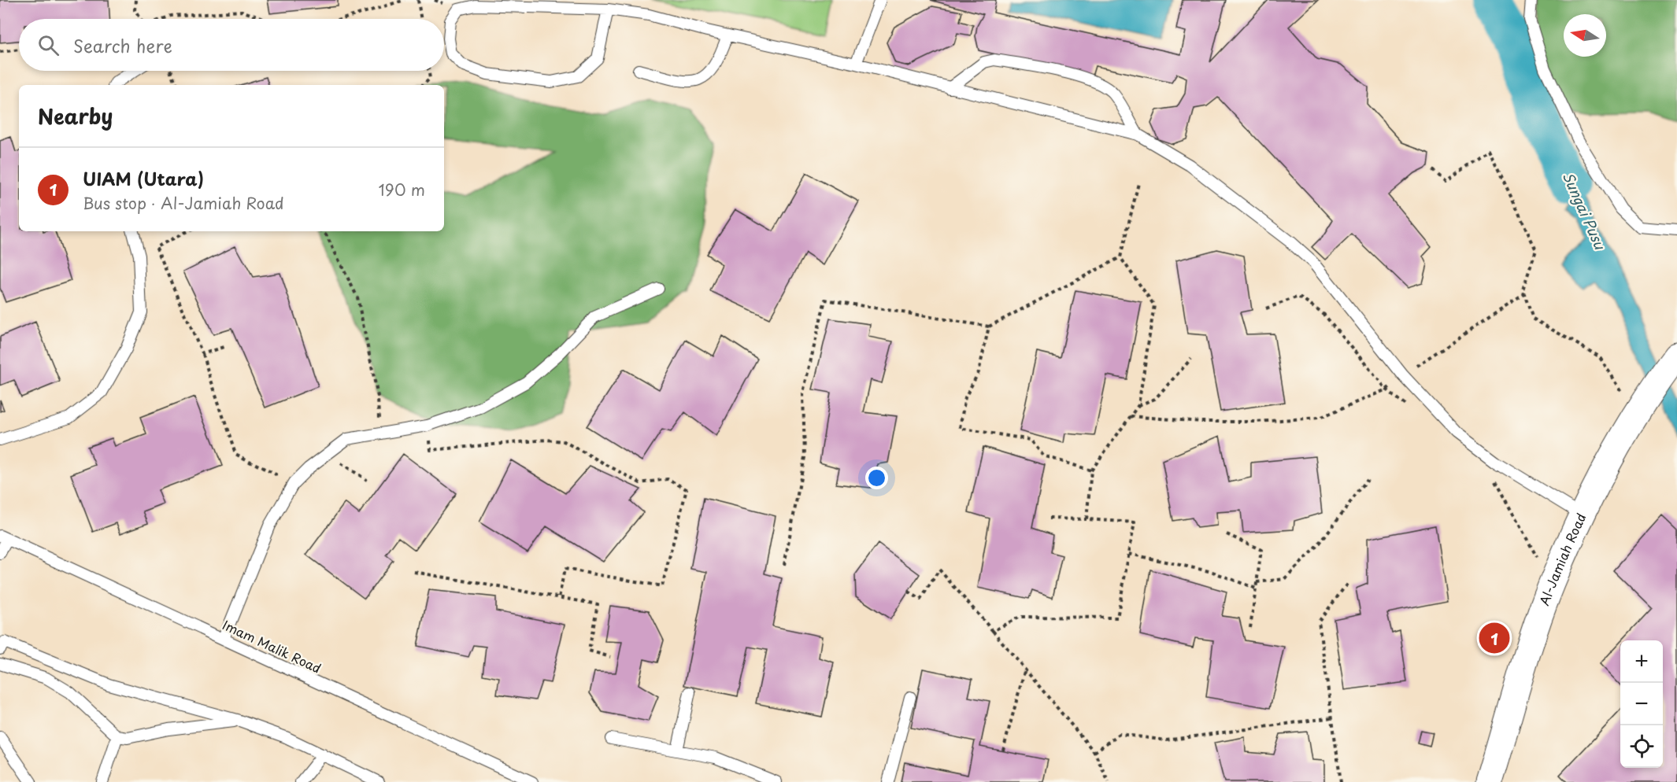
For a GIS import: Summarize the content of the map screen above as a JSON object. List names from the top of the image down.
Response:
{
  "streets": {
    "street": ["Al-Jamiah Road"],
    "lane": ["Imam Malik Road"]
  },
  "water": ["Sungai Pusu"],
  "north": "left",
  "page": {
    "search": "Search here",
    "heading": "Nearby",
    "list": [
      {
        "mark": "1",
        "name": "UIAM (Utara)",
        "note": "Bus stop · Al-Jamiah Road",
        "value": "190 m"
      }
    ],
    "pins": "1",
    "map_buttons": ["+", "−"]
  }
}
